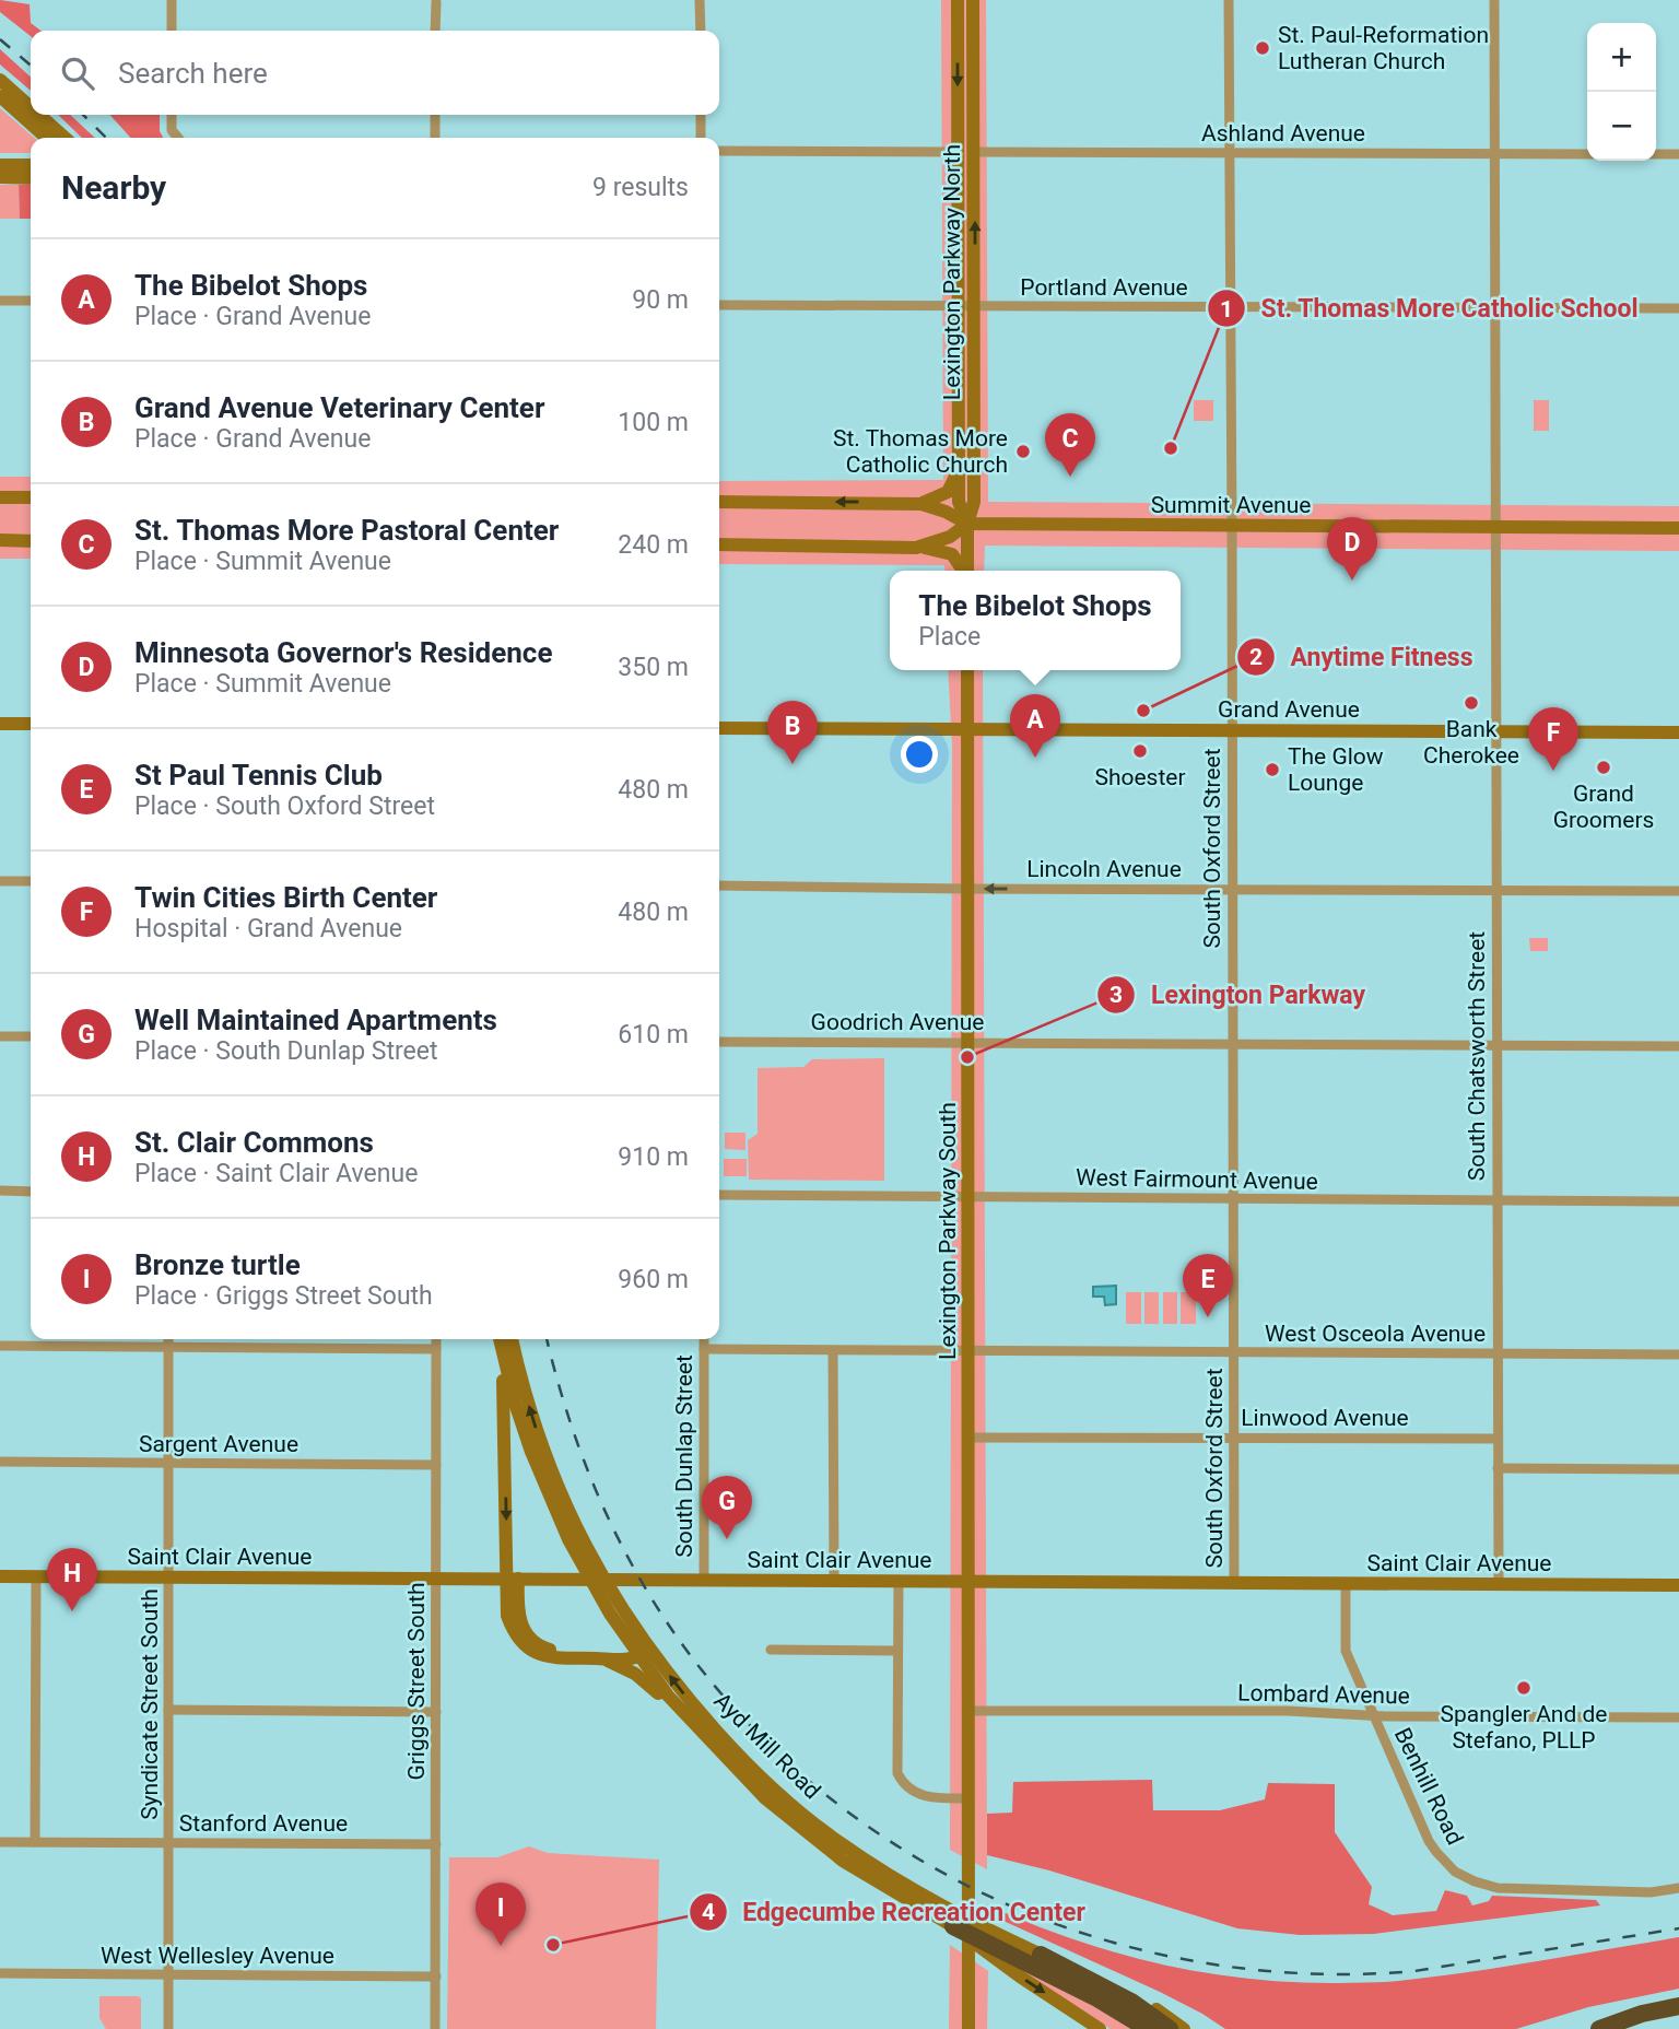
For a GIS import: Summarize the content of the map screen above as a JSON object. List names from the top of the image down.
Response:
{
  "streets": {
    "highway": ["Ayd Mill Road"],
    "main road": [
      "Lexington Parkway North",
      "Summit Avenue",
      "Grand Avenue",
      "Lexington Parkway South",
      "Saint Clair Avenue"
    ],
    "street": [
      "Ashland Avenue",
      "Portland Avenue",
      "South Oxford Street",
      "Lincoln Avenue",
      "Goodrich Avenue",
      "South Chatsworth Street",
      "West Fairmount Avenue",
      "West Osceola Avenue",
      "Linwood Avenue",
      "Sargent Avenue",
      "South Dunlap Street",
      "Griggs Street South",
      "Lombard Avenue",
      "Syndicate Street South",
      "Benhill Road",
      "Stanford Avenue",
      "West Wellesley Avenue"
    ]
  },
  "crossings": [
    ["Ashland Avenue", "Lexington Parkway North"],
    ["Ashland Avenue", "South Oxford Street"],
    ["Ashland Avenue", "South Chatsworth Street"],
    ["Lexington Parkway North", "Portland Avenue"],
    ["Lexington Parkway North", "Summit Avenue"],
    ["Portland Avenue", "South Oxford Street"],
    ["Portland Avenue", "South Chatsworth Street"],
    ["Summit Avenue", "South Oxford Street"],
    ["Summit Avenue", "South Chatsworth Street"],
    ["Grand Avenue", "South Oxford Street"],
    ["Grand Avenue", "South Chatsworth Street"],
    ["Grand Avenue", "Lexington Parkway South"],
    ["South Oxford Street", "Lincoln Avenue"],
    ["South Oxford Street", "Goodrich Avenue"],
    ["South Oxford Street", "West Fairmount Avenue"],
    ["South Oxford Street", "West Osceola Avenue"],
    ["South Oxford Street", "Linwood Avenue"],
    ["South Oxford Street", "Saint Clair Avenue"],
    ["Lincoln Avenue", "South Chatsworth Street"],
    ["Lincoln Avenue", "Lexington Parkway South"],
    ["Goodrich Avenue", "South Chatsworth Street"],
    ["Goodrich Avenue", "Lexington Parkway South"],
    ["South Chatsworth Street", "West Fairmount Avenue"],
    ["South Chatsworth Street", "West Osceola Avenue"],
    ["South Chatsworth Street", "Linwood Avenue"],
    ["South Chatsworth Street", "Saint Clair Avenue"],
    ["West Fairmount Avenue", "Lexington Parkway South"],
    ["Lexington Parkway South", "West Osceola Avenue"],
    ["Lexington Parkway South", "Linwood Avenue"],
    ["Lexington Parkway South", "Saint Clair Avenue"],
    ["Lexington Parkway South", "Lombard Avenue"],
    ["West Osceola Avenue", "South Dunlap Street"],
    ["Sargent Avenue", "Griggs Street South"],
    ["Sargent Avenue", "Syndicate Street South"],
    ["South Dunlap Street", "Saint Clair Avenue"],
    ["Saint Clair Avenue", "Griggs Street South"],
    ["Saint Clair Avenue", "Syndicate Street South"],
    ["Saint Clair Avenue", "Benhill Road"],
    ["Griggs Street South", "Stanford Avenue"],
    ["Griggs Street South", "West Wellesley Avenue"],
    ["Lombard Avenue", "Benhill Road"],
    ["Syndicate Street South", "Stanford Avenue"],
    ["Syndicate Street South", "West Wellesley Avenue"]
  ],
  "places": [
    "St. Paul-Reformation Lutheran Church",
    "St. Thomas More Catholic School",
    "St. Thomas More Catholic Church",
    "Bank Cherokee",
    "Anytime Fitness",
    "Shoester",
    "Grand Groomers",
    "The Glow Lounge",
    "Lexington Parkway",
    "Spangler And de Stefano, PLLP",
    "Edgecumbe Recreation Center"
  ],
  "page": {
    "map_buttons": ["+", "−"],
    "search": "Search here",
    "heading": ["Nearby", "9 results"],
    "list": [
      {
        "mark": "A",
        "name": "The Bibelot Shops",
        "note": "Place · Grand Avenue",
        "value": "90 m"
      },
      {
        "mark": "B",
        "name": "Grand Avenue Veterinary Center",
        "note": "Place · Grand Avenue",
        "value": "100 m"
      },
      {
        "mark": "C",
        "name": "St. Thomas More Pastoral Center",
        "note": "Place · Summit Avenue",
        "value": "240 m"
      },
      {
        "mark": "D",
        "name": "Minnesota Governor's Residence",
        "note": "Place · Summit Avenue",
        "value": "350 m"
      },
      {
        "mark": "E",
        "name": "St Paul Tennis Club",
        "note": "Place · South Oxford Street",
        "value": "480 m"
      },
      {
        "mark": "F",
        "name": "Twin Cities Birth Center",
        "note": "Hospital · Grand Avenue",
        "value": "480 m"
      },
      {
        "mark": "G",
        "name": "Well Maintained Apartments",
        "note": "Place · South Dunlap Street",
        "value": "610 m"
      },
      {
        "mark": "H",
        "name": "St. Clair Commons",
        "note": "Place · Saint Clair Avenue",
        "value": "910 m"
      },
      {
        "mark": "I",
        "name": "Bronze turtle",
        "note": "Place · Griggs Street South",
        "value": "960 m"
      }
    ],
    "pins": [
      "C",
      "D",
      "A",
      "B",
      "F",
      "E",
      "G",
      "H",
      "I"
    ],
    "popup": ["The Bibelot Shops", "Place"]
  }
}
